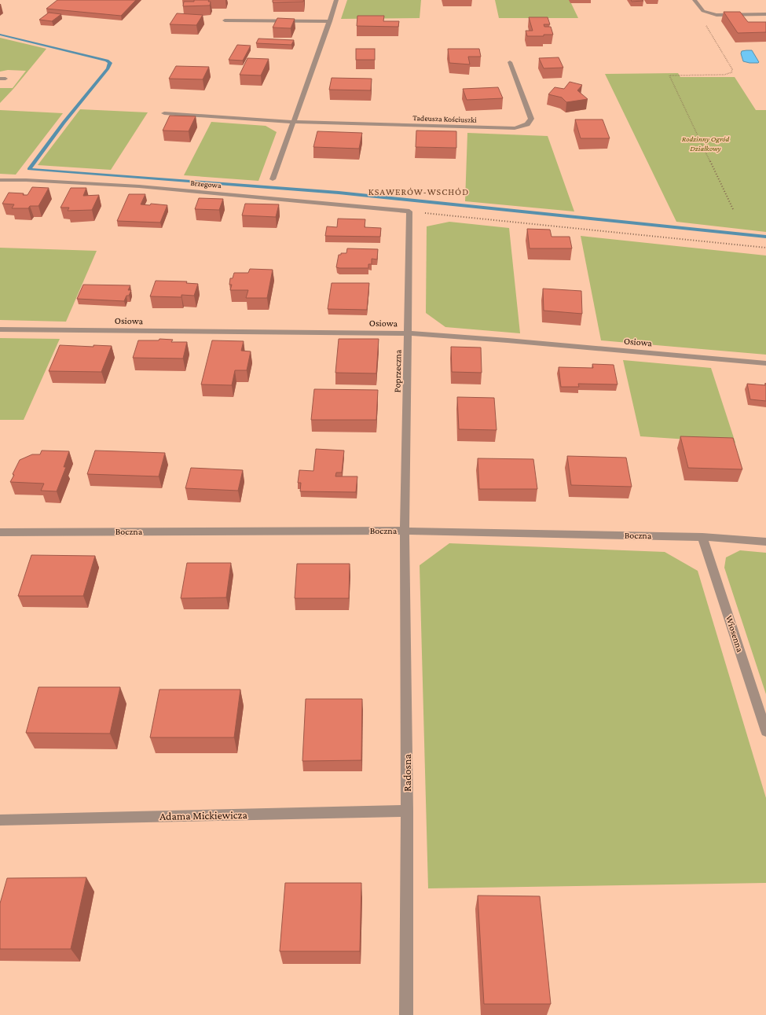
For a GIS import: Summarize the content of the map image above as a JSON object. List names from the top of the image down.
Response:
{
  "streets": {
    "street": [
      "Tadeusza Kościuszki",
      "Brzegowa",
      "Osiowa",
      "Poprzeczna",
      "Boczna",
      "Wiosenna",
      "Radosna",
      "Adama Mickiewicza"
    ]
  },
  "crossings": [
    ["Brzegowa", "Poprzeczna"],
    ["Osiowa", "Poprzeczna"],
    ["Poprzeczna", "Boczna"],
    ["Poprzeczna", "Radosna"],
    ["Boczna", "Wiosenna"],
    ["Boczna", "Radosna"],
    ["Radosna", "Adama Mickiewicza"]
  ],
  "districts": ["KSAWERÓW-WSCHÓD"],
  "parks": ["Rodzinny Ogród Działkowy"]
}
